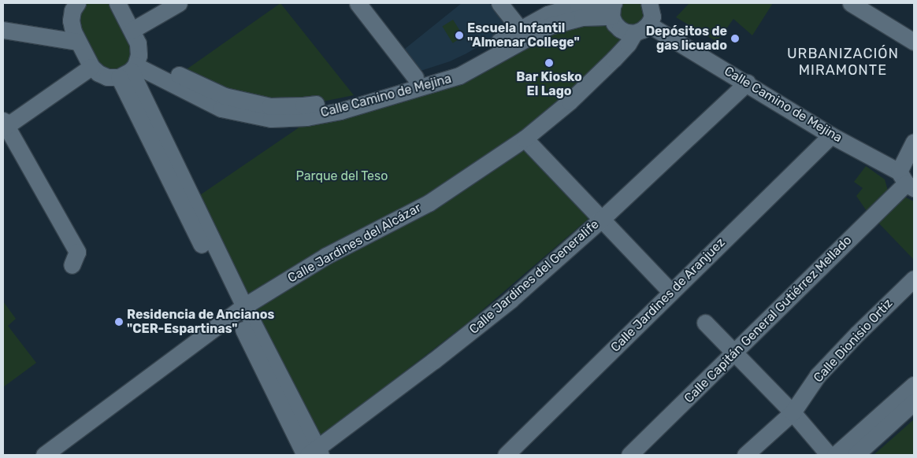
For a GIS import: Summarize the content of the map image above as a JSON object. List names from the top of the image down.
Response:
{
  "streets": {
    "street": [
      "Calle Camino de Mejina",
      "Calle Jardines del Alcázar",
      "Calle Jardines del Generalife",
      "Calle Jardines de Aranjuez",
      "Calle Capitán General Gutiérrez Mellado",
      "Calle Dionisio Ortiz"
    ]
  },
  "crossings": [
    ["Calle Camino de Mejina", "Calle Jardines del Alcázar"],
    ["Calle Camino de Mejina", "Calle Jardines del Generalife"],
    ["Calle Camino de Mejina", "Calle Jardines de Aranjuez"],
    ["Calle Camino de Mejina", "Calle Capitán General Gutiérrez Mellado"]
  ],
  "districts": ["URBANIZACIÓN MIRAMONTE"],
  "parks": ["Parque del Teso"],
  "places": [
    "Escuela Infantil \"Almenar College\"",
    "Depósitos de gas licuado",
    "Bar Kiosko El Lago",
    "Residencia de Ancianos \"CER-Espartinas\""
  ]
}
